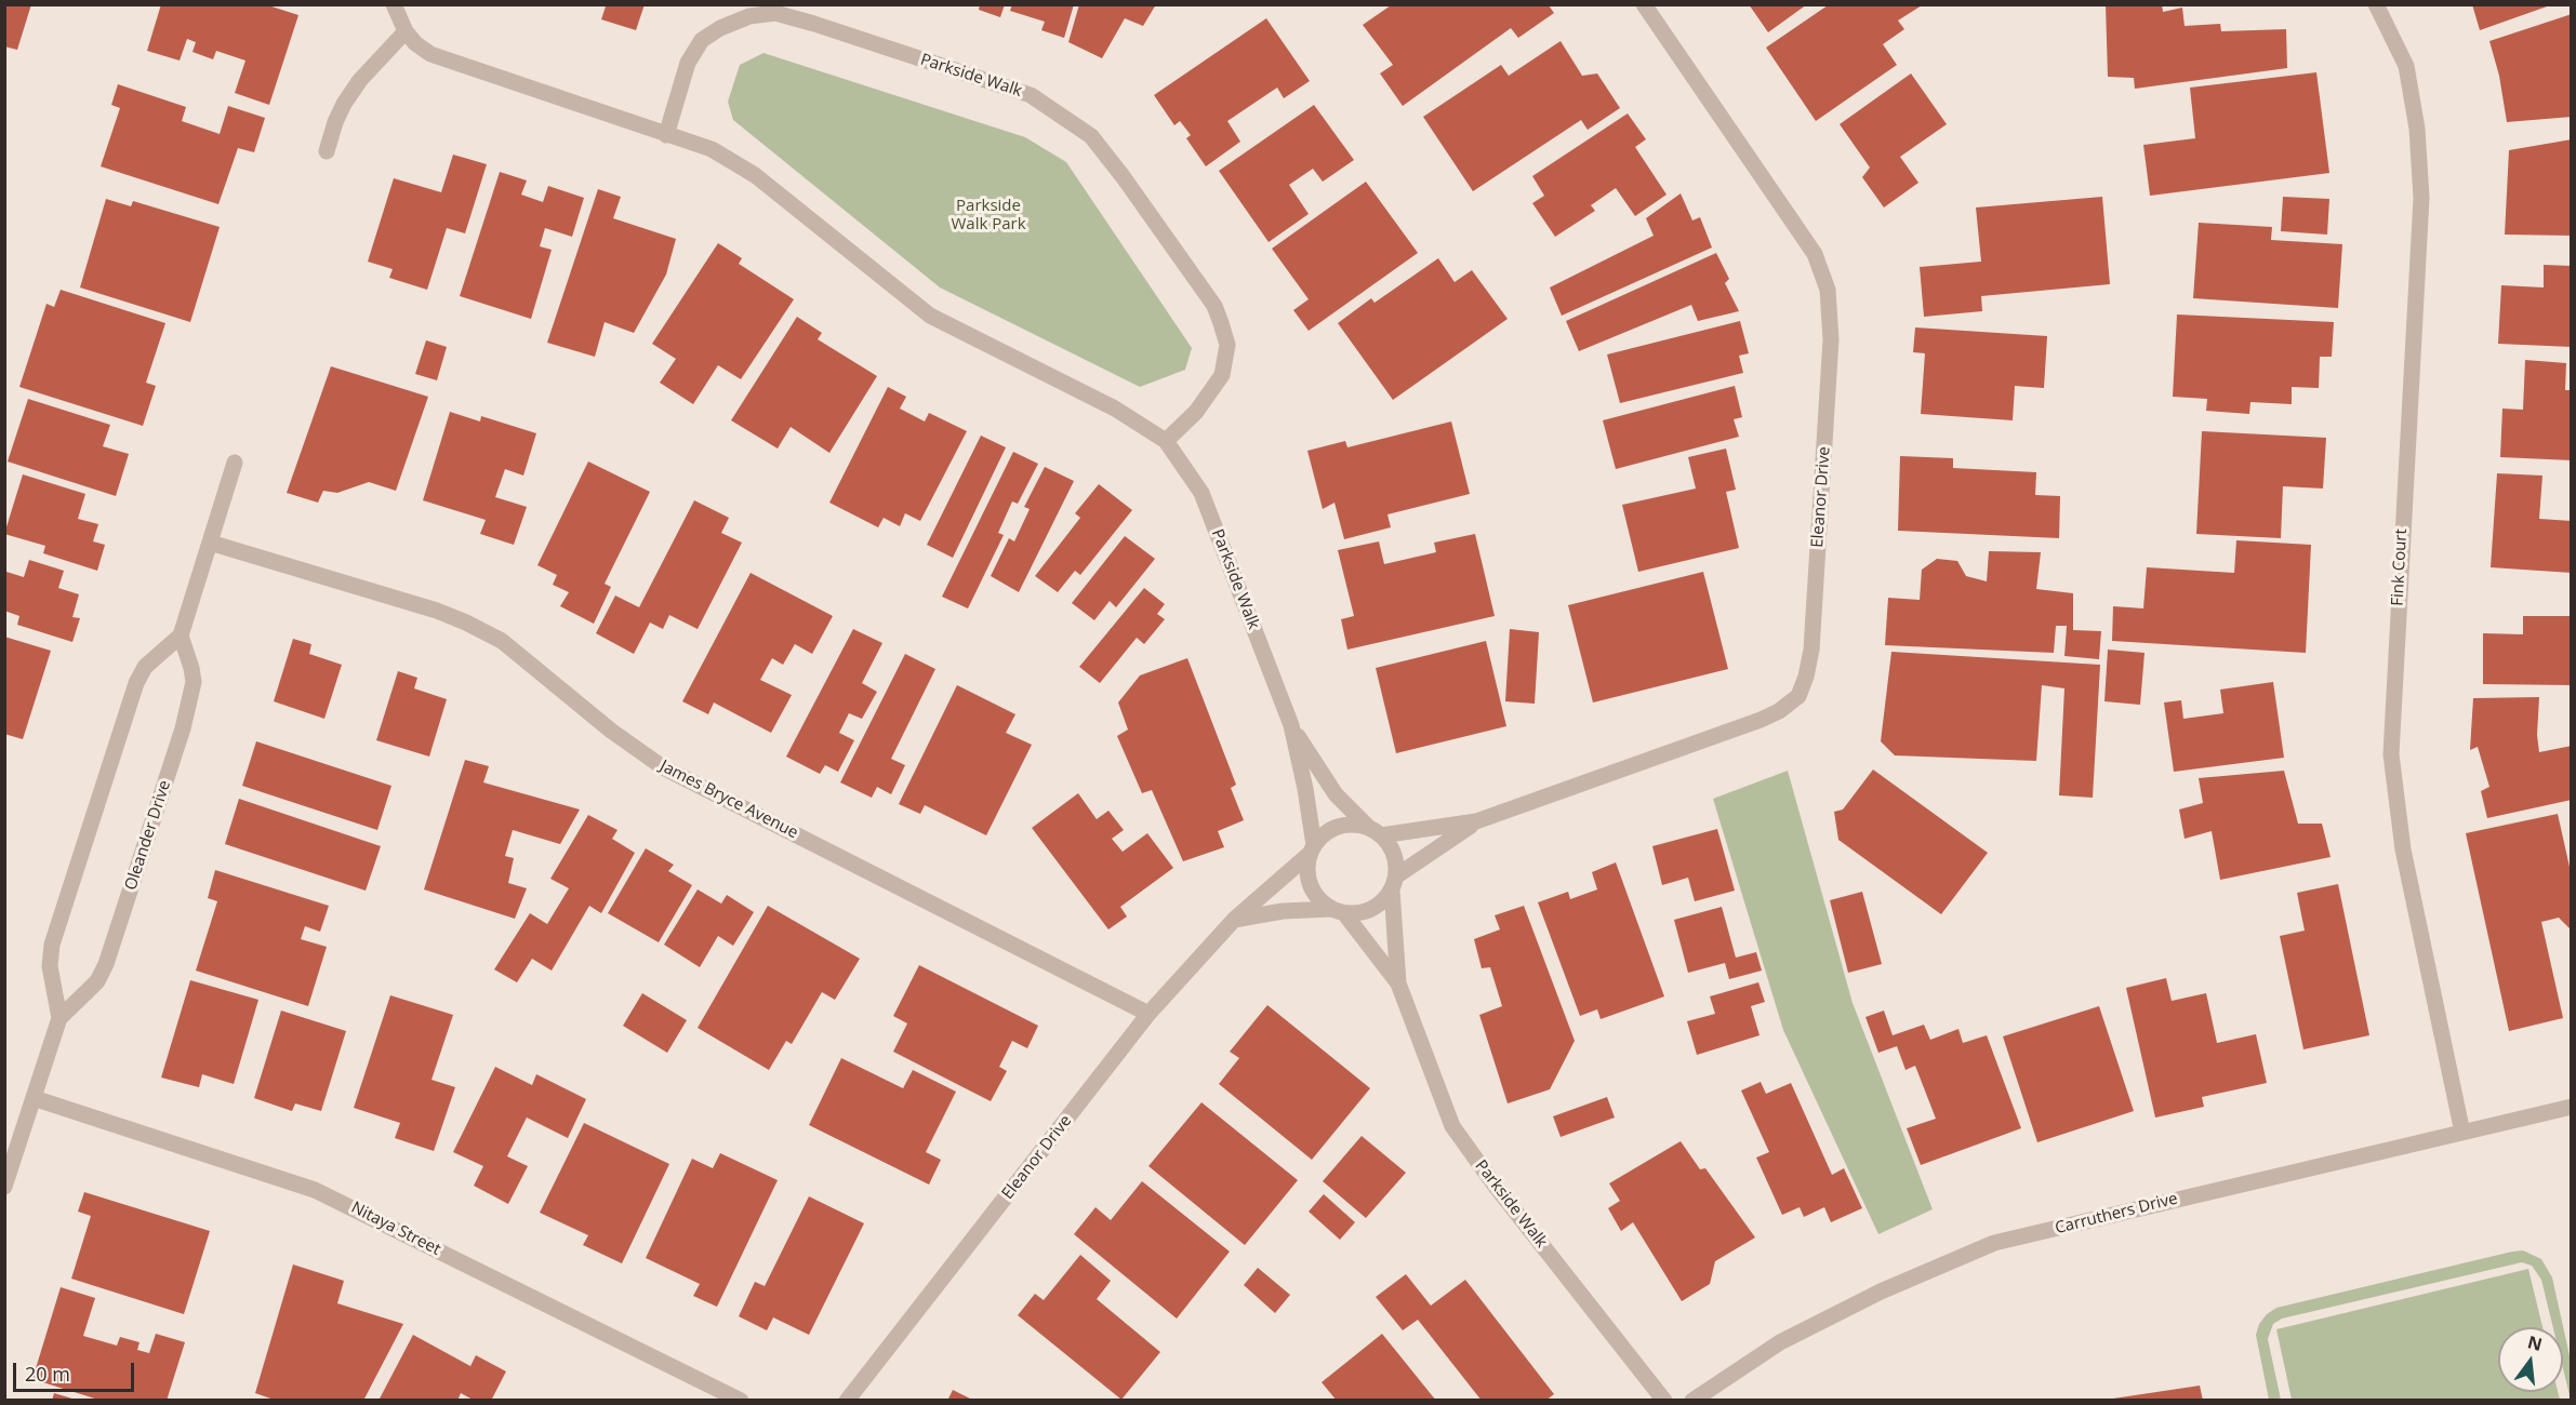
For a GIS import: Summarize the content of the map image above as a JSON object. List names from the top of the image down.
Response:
{
  "streets": {
    "street": [
      "Parkside Walk",
      "Eleanor Drive",
      "Fink Court",
      "James Bryce Avenue",
      "Oleander Drive",
      "Carruthers Drive",
      "Nitaya Street"
    ]
  },
  "crossings": [
    ["Parkside Walk", "Eleanor Drive"],
    ["Eleanor Drive", "James Bryce Avenue"],
    ["Fink Court", "Carruthers Drive"],
    ["Oleander Drive", "Nitaya Street"]
  ],
  "parks": ["Parkside Walk Park"],
  "scale_bar": "20 m",
  "north": "top"
}
